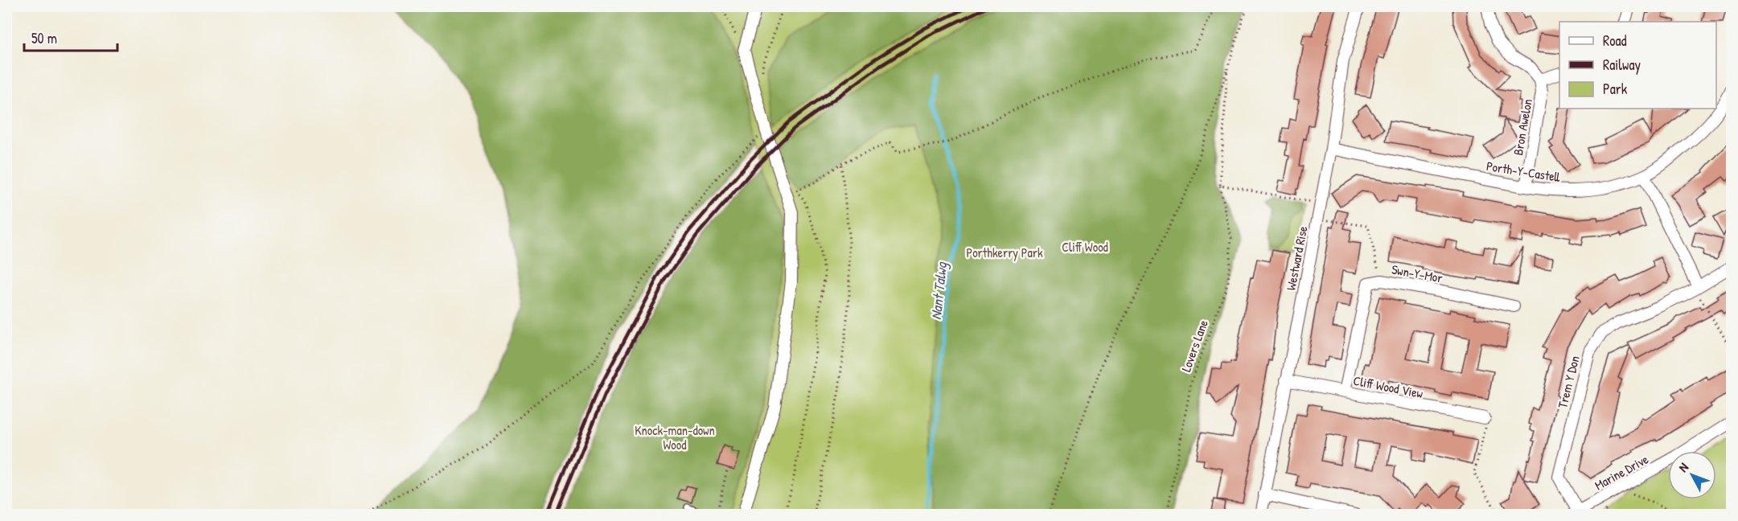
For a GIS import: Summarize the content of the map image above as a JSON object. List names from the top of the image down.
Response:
{
  "streets": {
    "street": [
      "Bron Awelon",
      "Porth-Y-Castell",
      "Westward Rise",
      "Swn-Y-Mor",
      "Trem Y Don",
      "Cliff Wood View",
      "Marine Drive"
    ],
    "path": ["Lovers Lane"]
  },
  "crossings": [
    ["Bron Awelon", "Porth-Y-Castell"],
    ["Porth-Y-Castell", "Westward Rise"],
    ["Westward Rise", "Cliff Wood View"],
    ["Swn-Y-Mor", "Cliff Wood View"],
    ["Trem Y Don", "Marine Drive"]
  ],
  "water": ["Nant Talwg"],
  "parks": ["Cliff Wood", "Porthkerry Park", "Knock-man-down Wood"],
  "legend": ["Road", "Railway", "Park"],
  "scale_bar": "50 m",
  "north": "top left"
}
